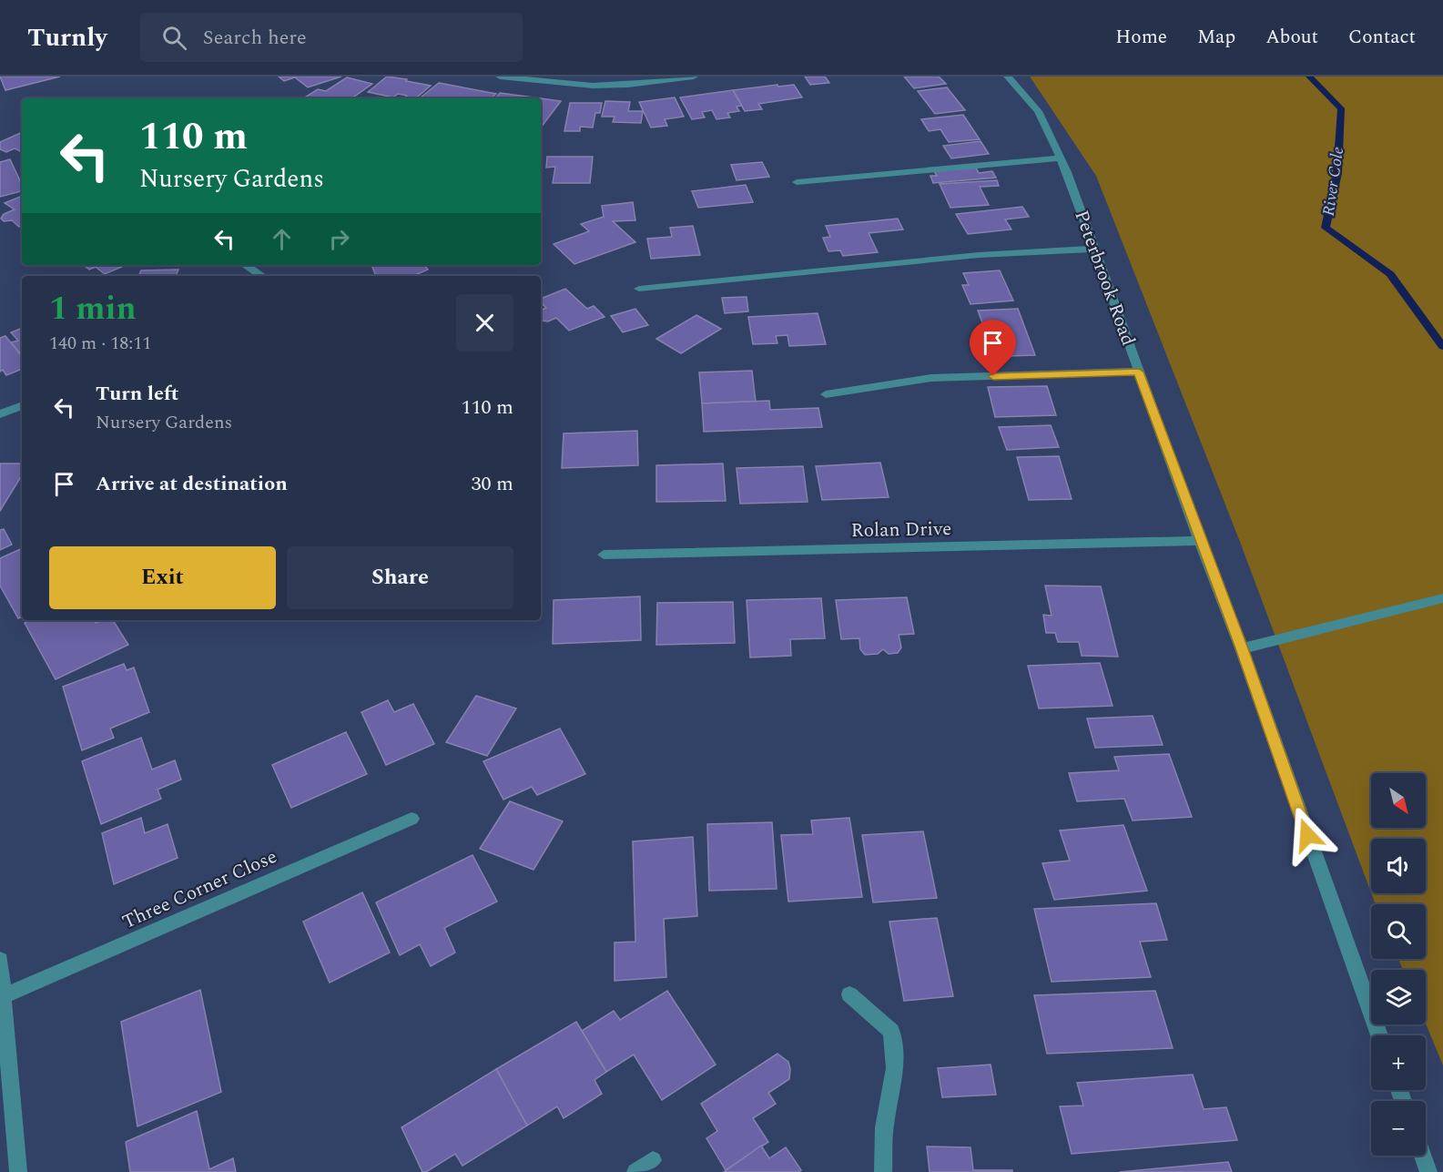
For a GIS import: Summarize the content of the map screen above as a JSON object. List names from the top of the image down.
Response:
{
  "streets": {
    "street": ["Peterbrook Road", "Rolan Drive", "Three Corner Close"]
  },
  "crossings": [
    ["Peterbrook Road", "Rolan Drive"]
  ],
  "water": ["River Cole"],
  "north": "bottom right",
  "page": {
    "header": "Turnly",
    "search": "Search here",
    "nav": [
      "Home",
      "Map",
      "About",
      "Contact"
    ],
    "turn": ["110 m", "Nursery Gardens"],
    "heading": ["1 min", "140 m · 18:11"],
    "list": [
      {
        "name": "Turn left",
        "note": "Nursery Gardens",
        "value": "110 m"
      },
      {
        "name": "Arrive at destination",
        "value": "30 m"
      }
    ],
    "buttons": ["Exit", "Share"],
    "map_buttons": ["+", "−"]
  }
}
